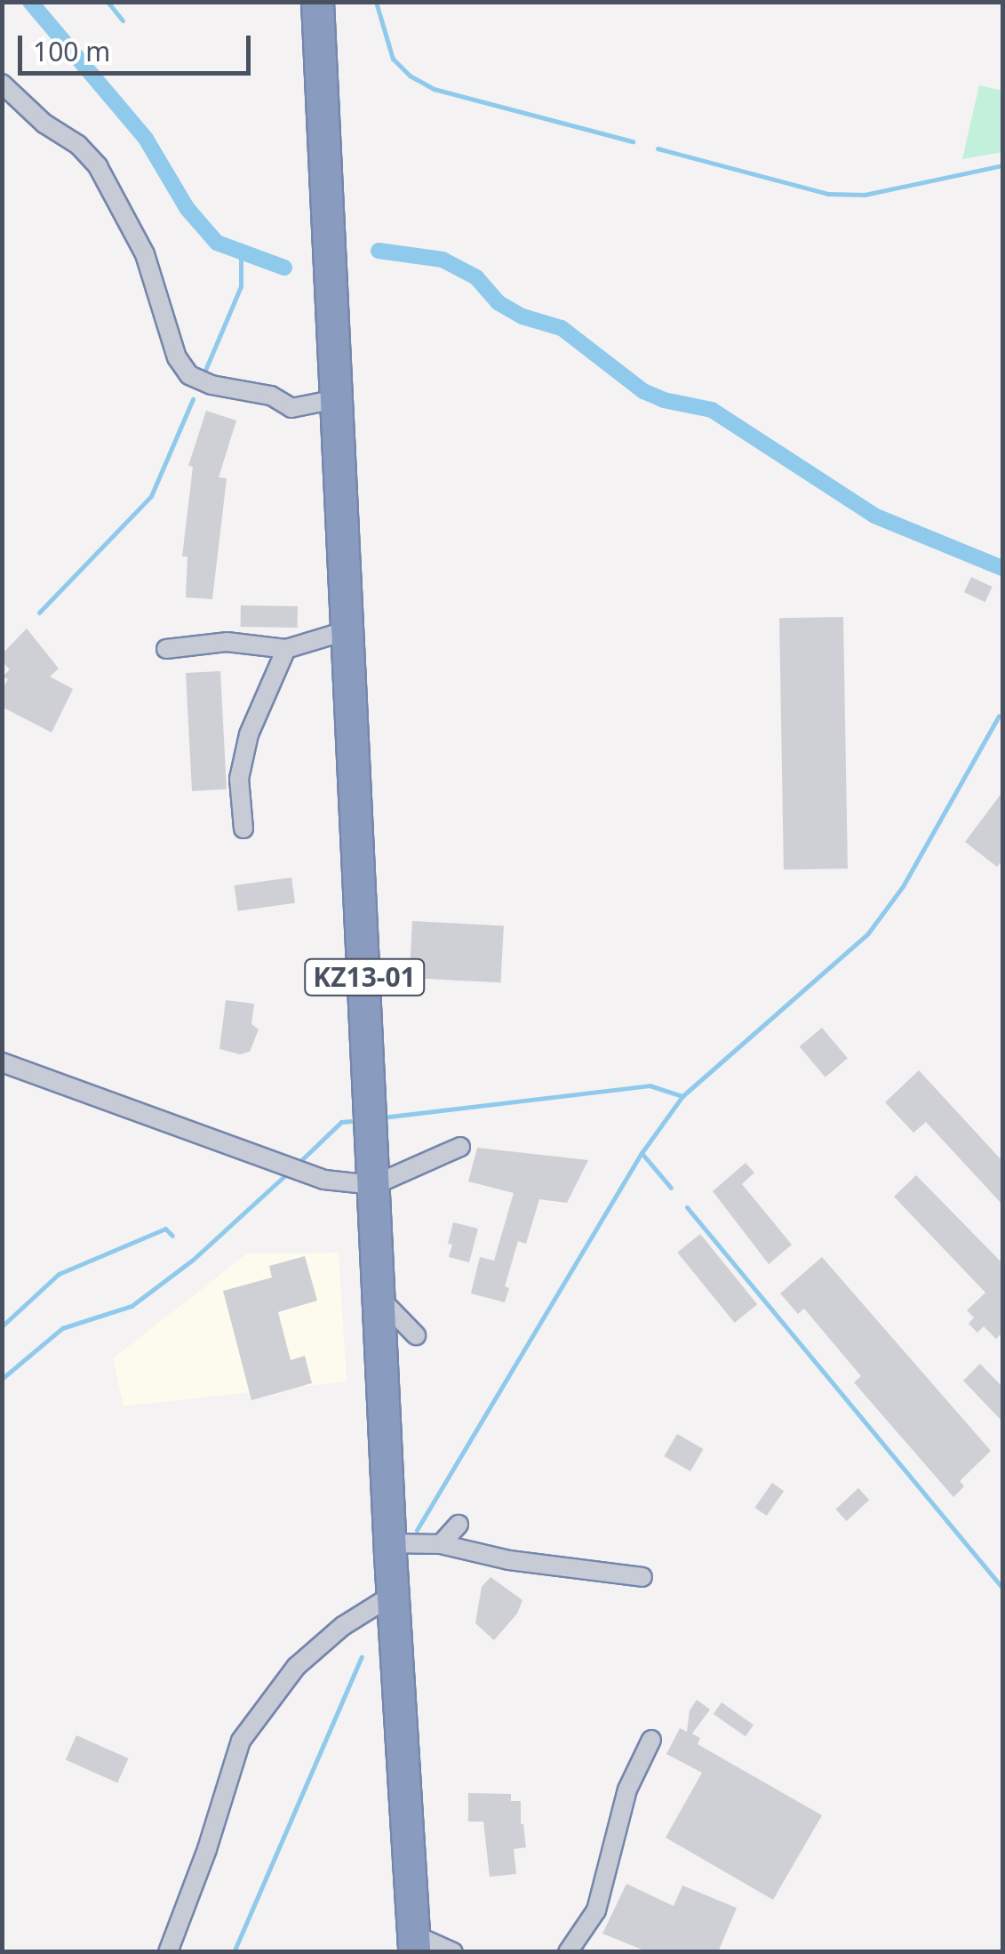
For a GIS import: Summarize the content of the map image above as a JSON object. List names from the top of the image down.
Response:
{
  "streets": {
    "highway": ["KZ13-01"]
  },
  "scale_bar": "100 m"
}
